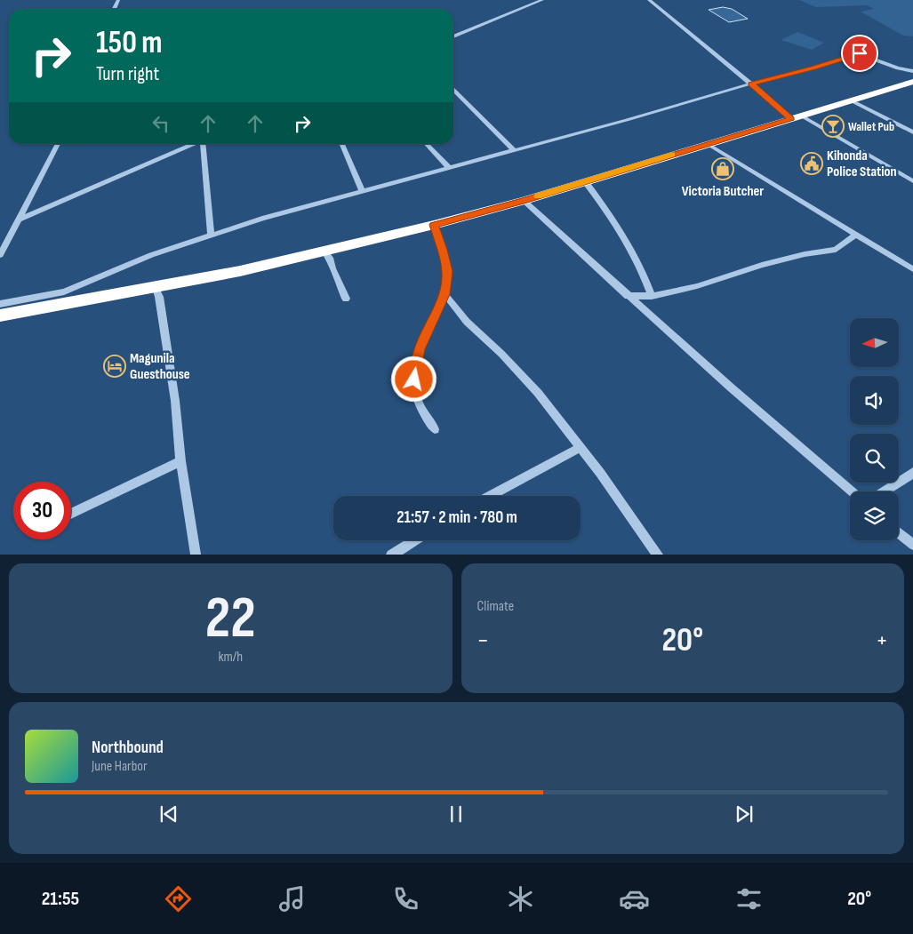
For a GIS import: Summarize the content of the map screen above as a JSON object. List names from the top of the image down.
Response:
{
  "places": {
    "bar": ["Wallet Pub"],
    "public building": ["Kihonda Police Station"],
    "shop": ["Victoria Butcher"],
    "hotel": ["Magunila Guesthouse"]
  },
  "north": "left",
  "page": {
    "turn": ["150 m", "Turn right"],
    "limit": "30",
    "trip": "21:57 · 2 min · 780 m",
    "tile": [
      ["22", "km/h"],
      "Climate"
    ],
    "heat": ["−", "20°", "+"],
    "song": ["Northbound", "June Harbor"],
    "tabs": ["21:55", "20°"]
  }
}
